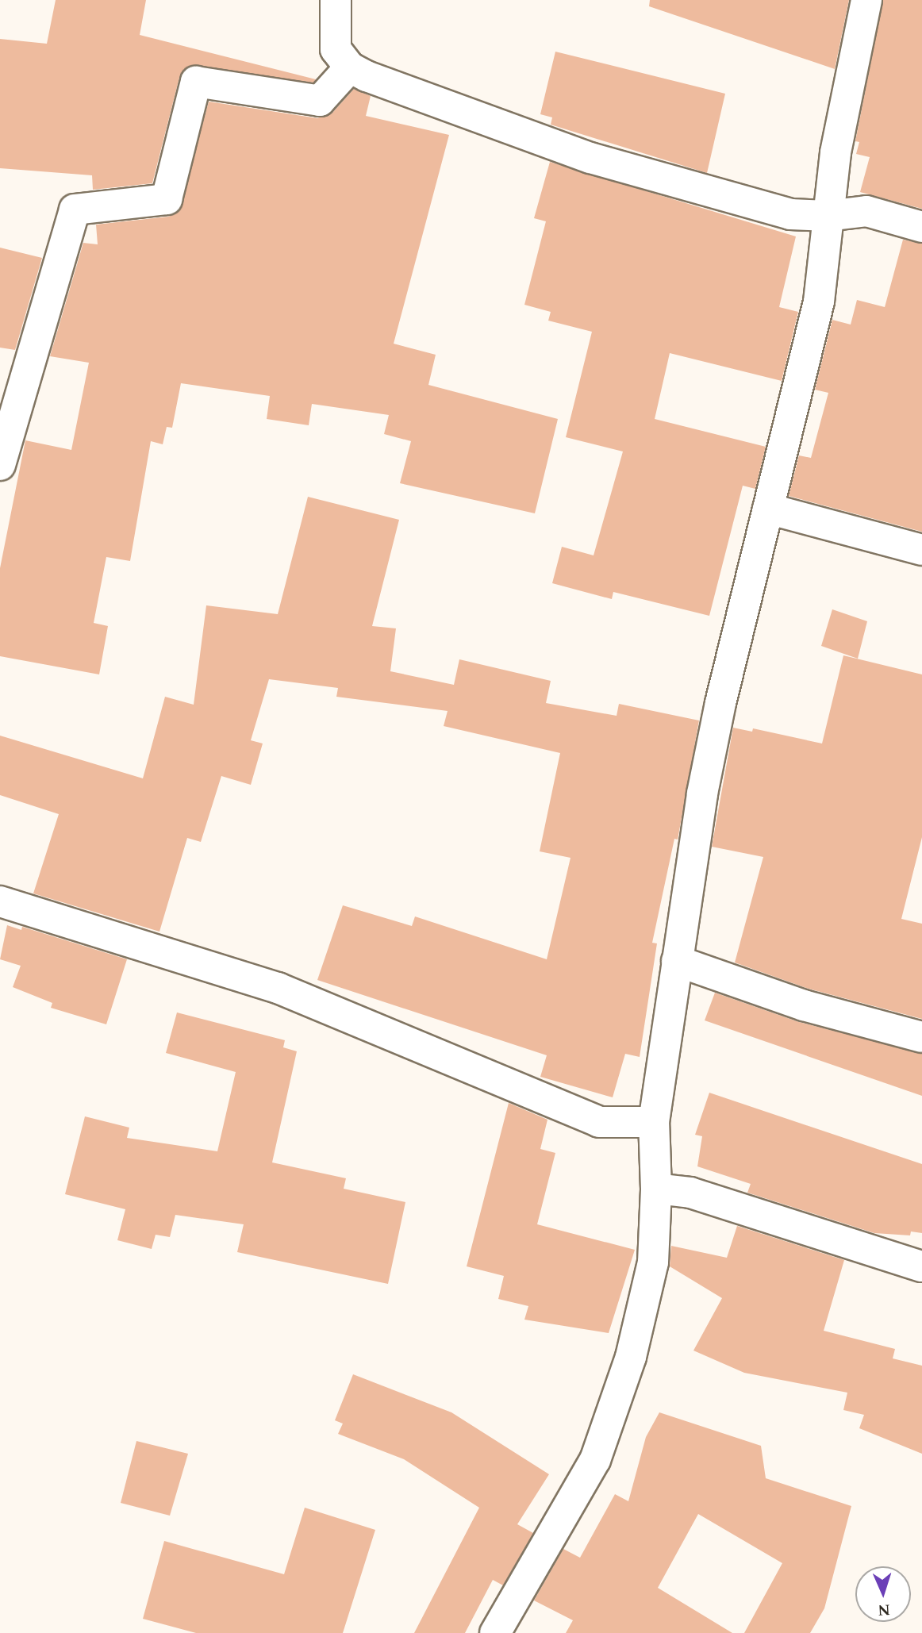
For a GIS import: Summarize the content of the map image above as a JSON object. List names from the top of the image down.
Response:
{
  "north": "bottom"
}
